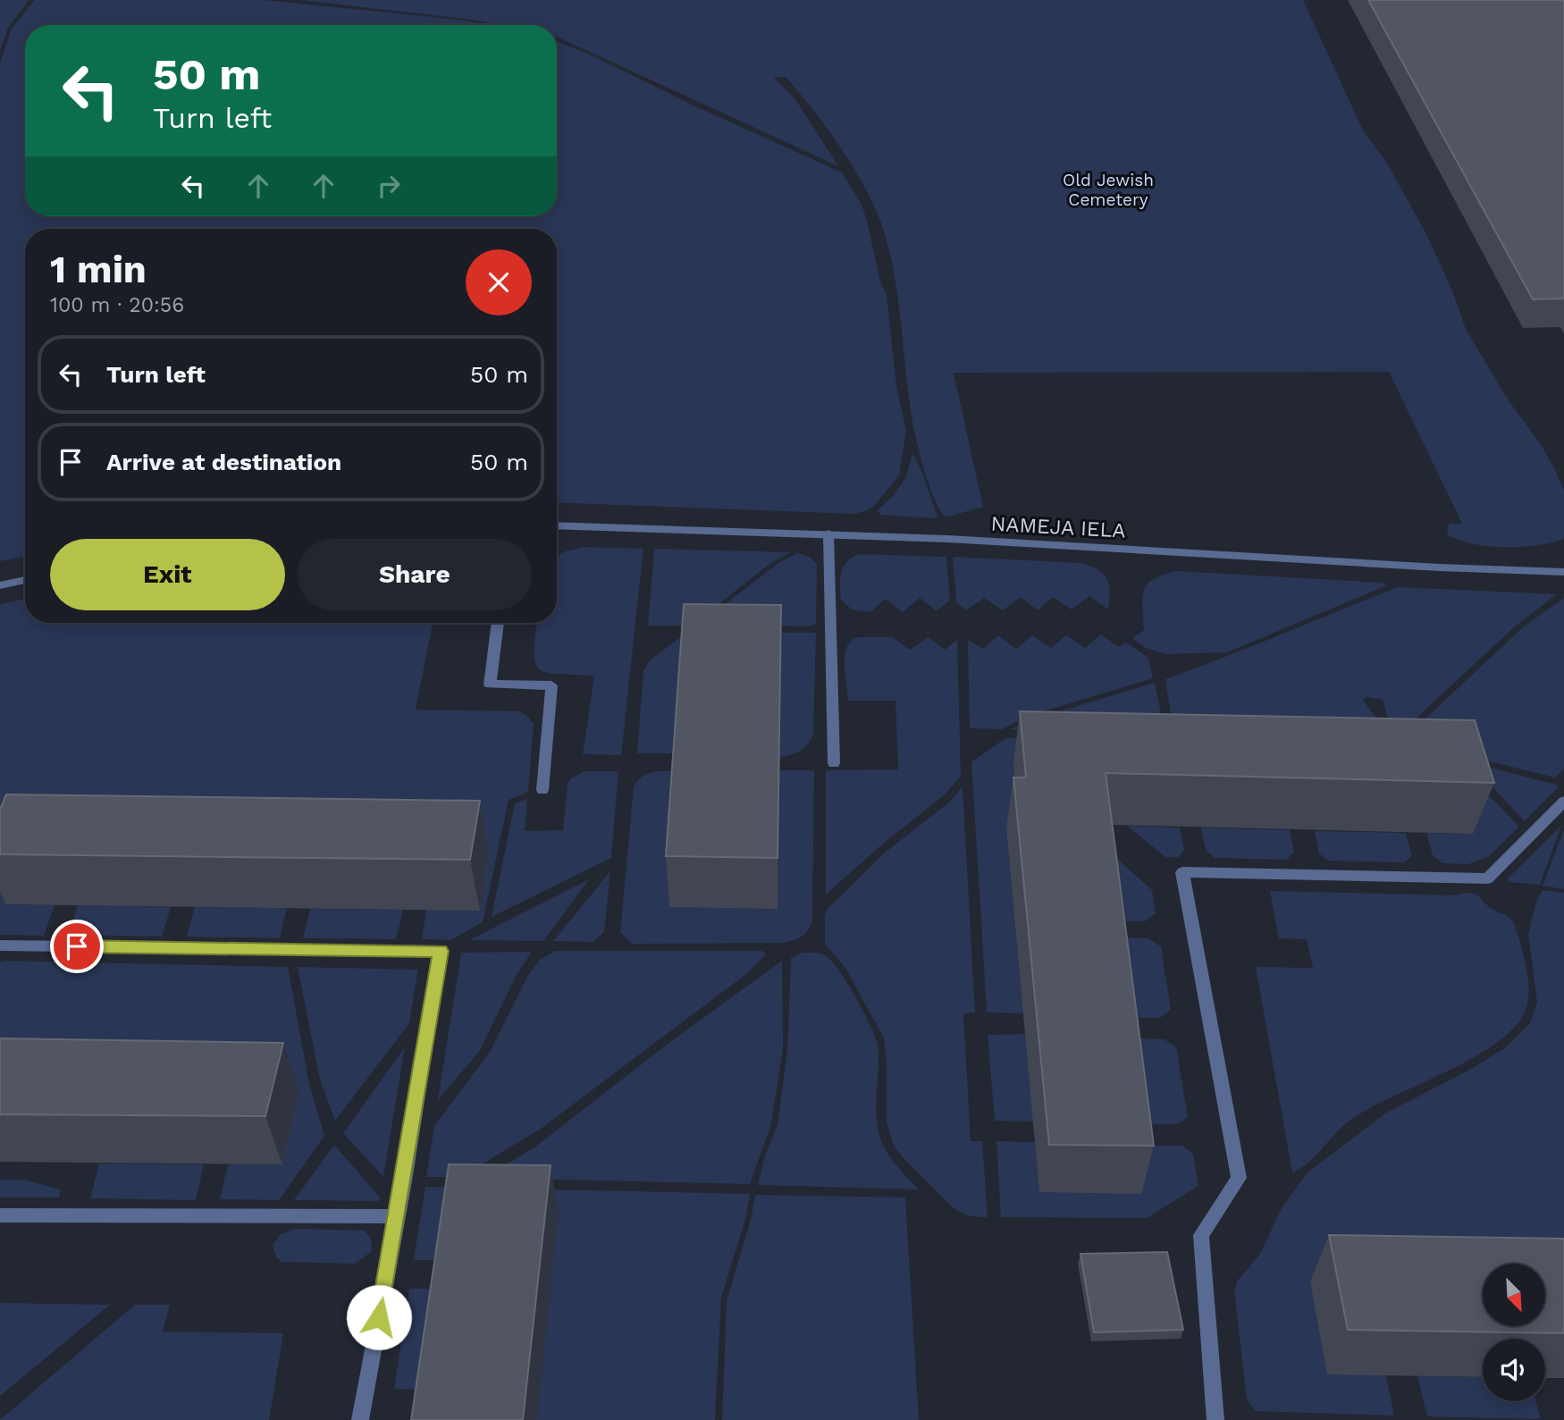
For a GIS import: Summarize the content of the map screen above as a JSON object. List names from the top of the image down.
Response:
{
  "streets": {
    "street": ["NAMEJA IELA"]
  },
  "parks": ["Old Jewish Cemetery"],
  "north": "bottom right",
  "page": {
    "turn": ["50 m", "Turn left"],
    "heading": ["1 min", "100 m · 20:56"],
    "list": [
      {
        "name": "Turn left",
        "value": "50 m"
      },
      {
        "name": "Arrive at destination",
        "value": "50 m"
      }
    ],
    "buttons": ["Exit", "Share"]
  }
}
